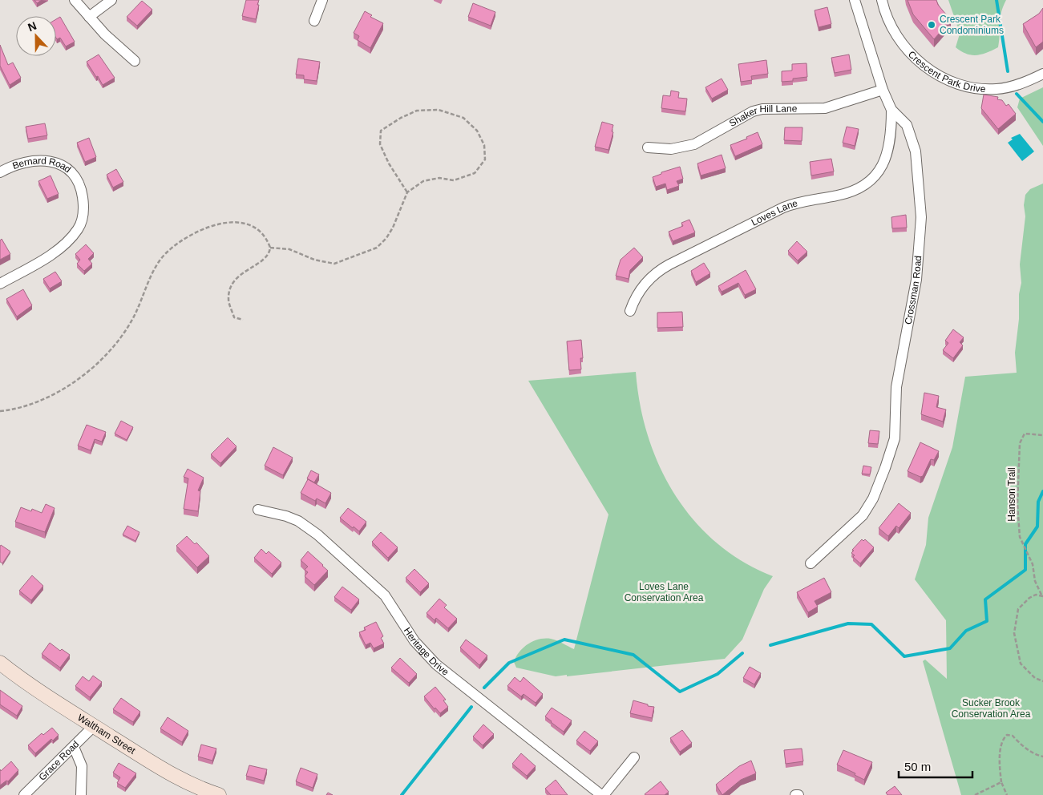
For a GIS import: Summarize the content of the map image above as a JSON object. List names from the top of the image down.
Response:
{
  "streets": {
    "street": [
      "Crescent Park Drive",
      "Shaker Hill Lane",
      "Bernard Road",
      "Loves Lane",
      "Crossman Road",
      "Heritage Drive",
      "Waltham Street",
      "Grace Road"
    ],
    "path": ["Hanson Trail"]
  },
  "crossings": [
    ["Shaker Hill Lane", "Crossman Road"],
    ["Loves Lane", "Crossman Road"],
    ["Waltham Street", "Grace Road"]
  ],
  "parks": ["Loves Lane Conservation Area", "Sucker Brook Conservation Area"],
  "places": ["Crescent Park Condominiums"],
  "scale_bar": "50 m",
  "north": "top"
}
